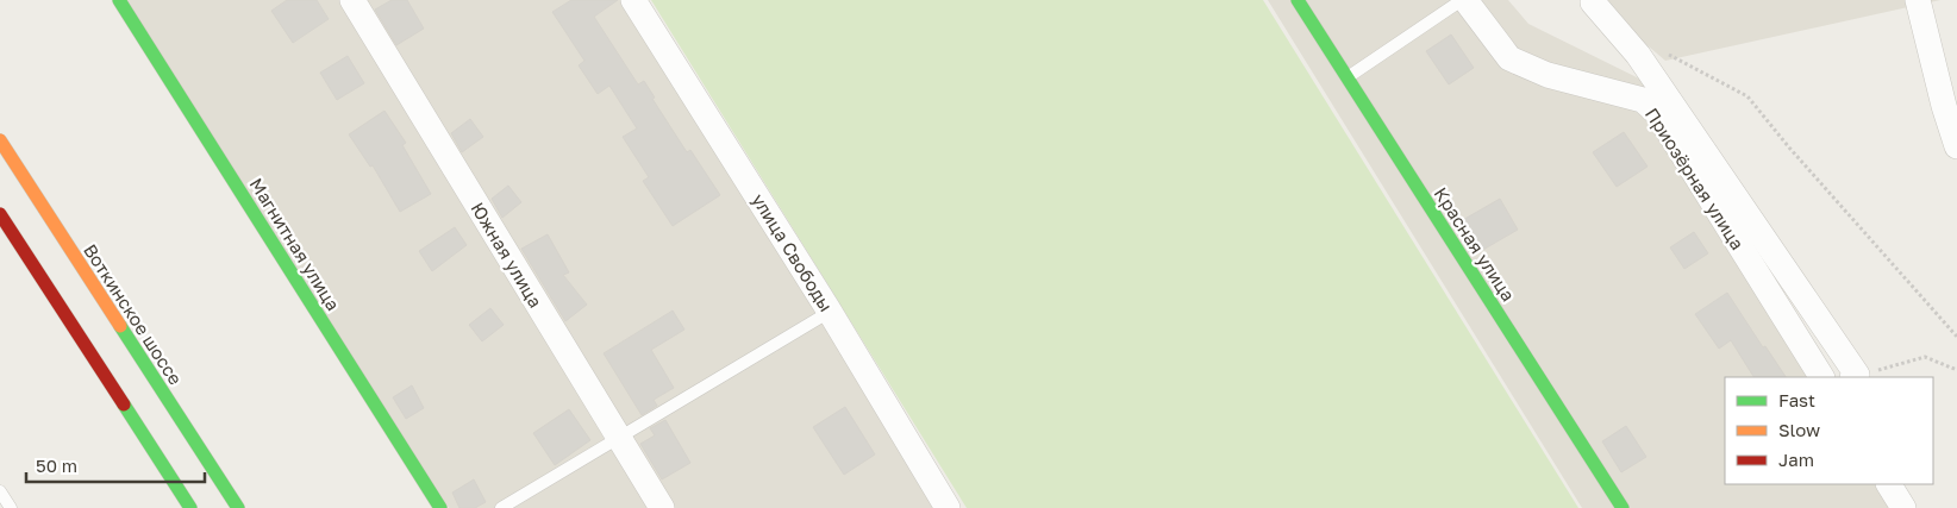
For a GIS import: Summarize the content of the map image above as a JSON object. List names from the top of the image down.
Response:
{
  "streets": {
    "street": [
      "Приозёрная улица",
      "Магнитная улица",
      "Красная улица",
      "улица Свободы",
      "Южная улица",
      "Воткинское шоссе"
    ]
  },
  "legend": ["Fast", "Slow", "Jam"],
  "scale_bar": "50 m"
}
